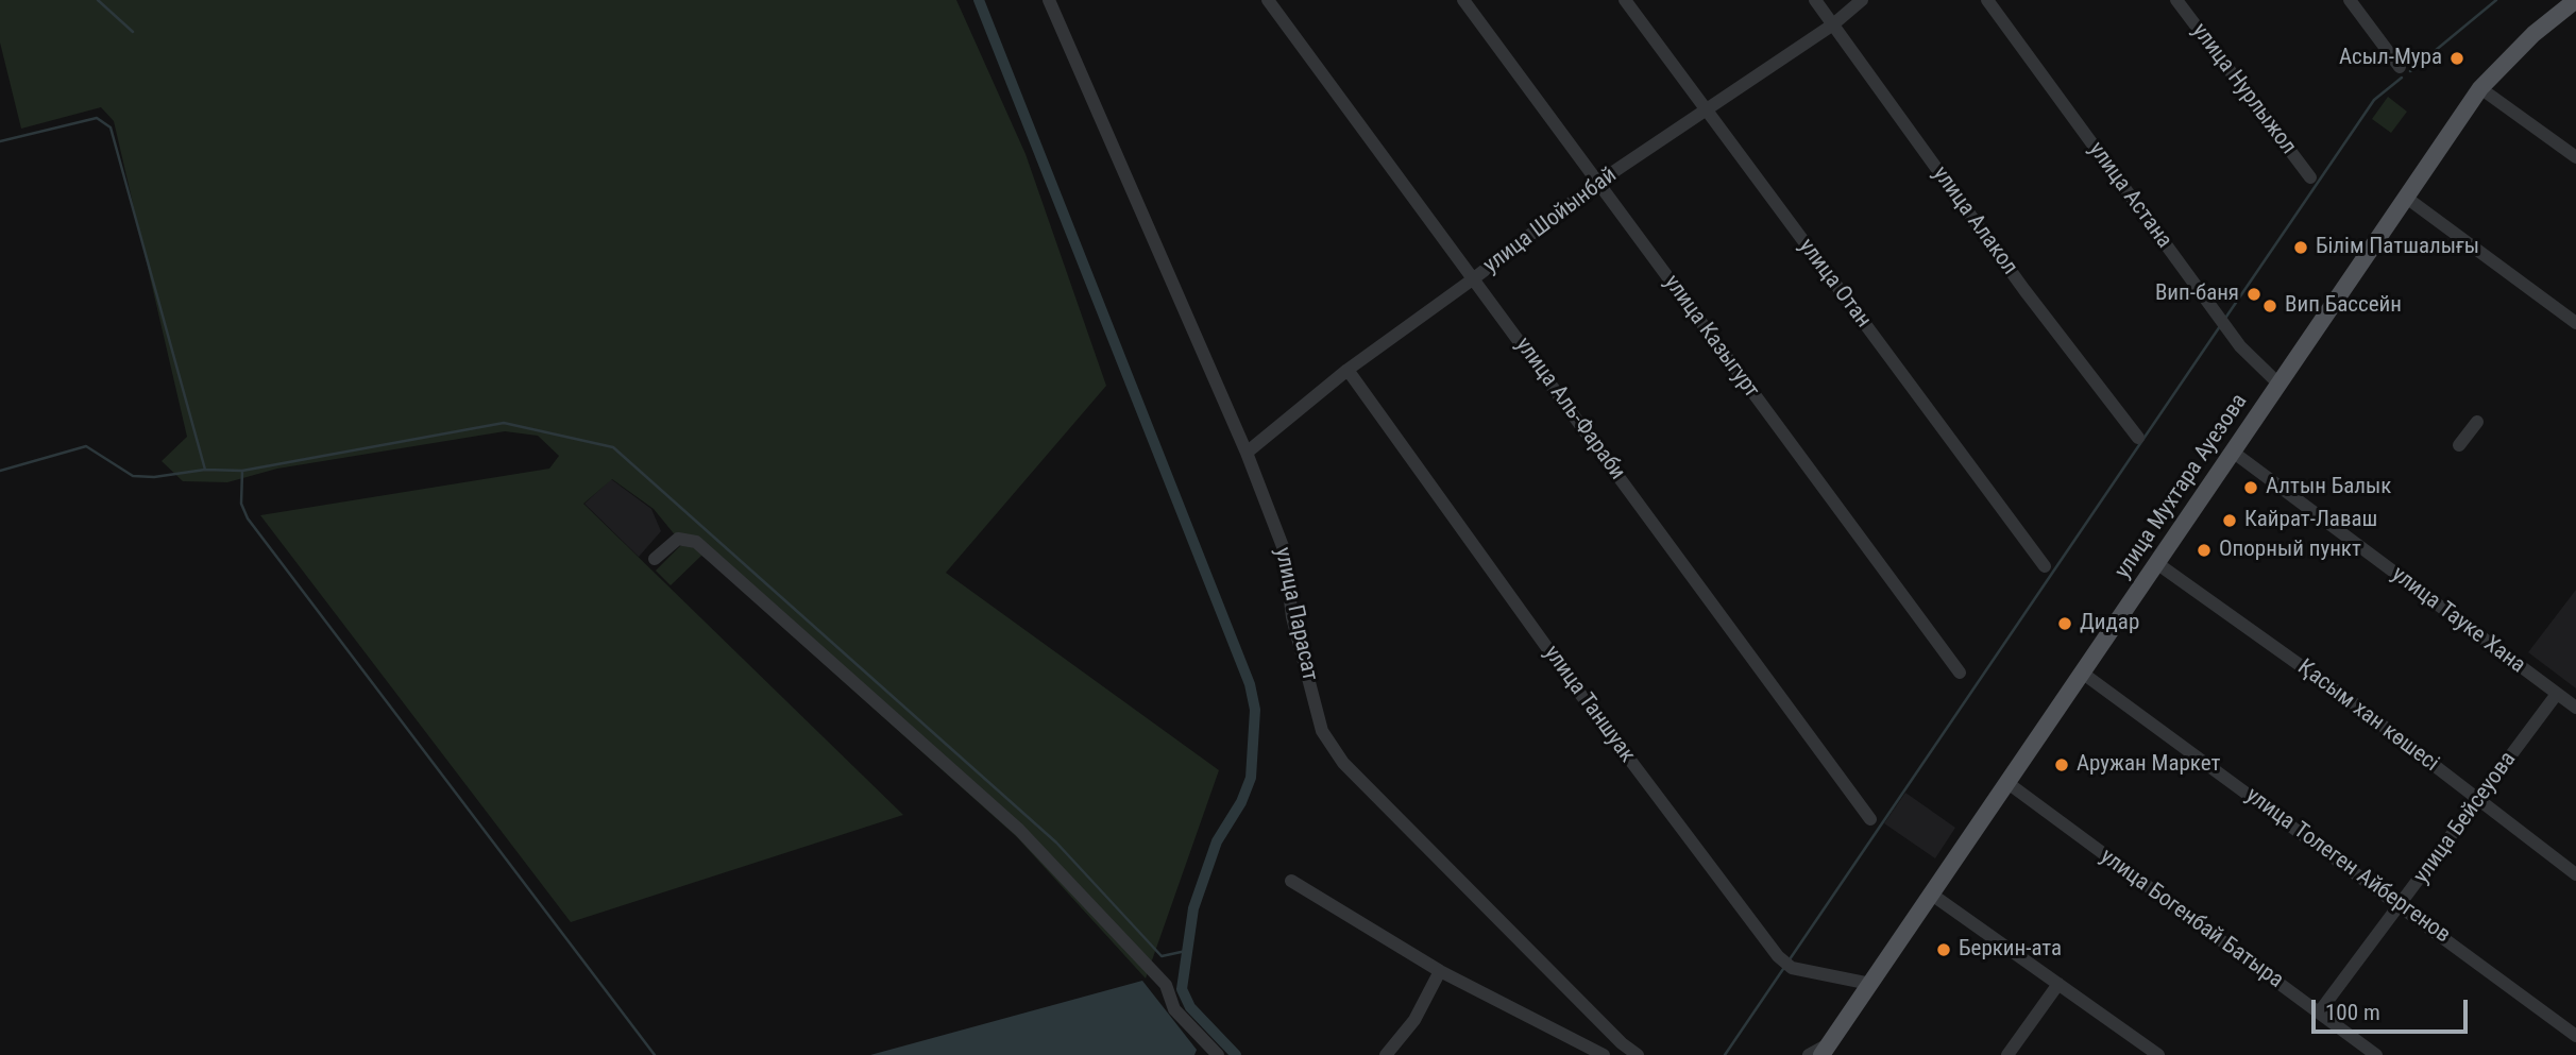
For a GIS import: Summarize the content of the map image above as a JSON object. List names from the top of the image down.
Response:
{
  "streets": {
    "main road": ["улица Мухтара Ауезова"],
    "street": [
      "улица Нурлыжол",
      "улица Астана",
      "улица Шойынбай",
      "улица Алакол",
      "улица Отан",
      "улица Казыгурт",
      "улица Аль-Фараби",
      "улица Парасат",
      "улица Тауке Хана",
      "улица Таншуак",
      "Қасым хан көшесі",
      "улица Бейсеуова",
      "улица Толеген Айбергенов",
      "улица Богенбай Батыра"
    ]
  },
  "crossings": [
    ["улица Астана", "улица Мухтара Ауезова"],
    ["улица Шойынбай", "улица Алакол"],
    ["улица Шойынбай", "улица Отан"],
    ["улица Шойынбай", "улица Казыгурт"],
    ["улица Шойынбай", "улица Аль-Фараби"],
    ["улица Шойынбай", "улица Парасат"],
    ["улица Шойынбай", "улица Таншуак"],
    ["улица Мухтара Ауезова", "улица Тауке Хана"],
    ["улица Мухтара Ауезова", "улица Таншуак"],
    ["улица Мухтара Ауезова", "Қасым хан көшесі"],
    ["улица Мухтара Ауезова", "улица Толеген Айбергенов"],
    ["улица Мухтара Ауезова", "улица Богенбай Батыра"],
    ["улица Тауке Хана", "улица Бейсеуова"],
    ["Қасым хан көшесі", "улица Бейсеуова"],
    ["улица Бейсеуова", "улица Толеген Айбергенов"],
    ["улица Бейсеуова", "улица Богенбай Батыра"]
  ],
  "places": [
    "Асыл-Мура",
    "Білім Патшалығы",
    "Вип-баня",
    "Вип Бассейн",
    "Алтын Балык",
    "Кайрат-Лаваш",
    "Опорный пункт",
    "Дидар",
    "Аружан Маркет",
    "Беркин-ата"
  ],
  "scale_bar": "100 m"
}
